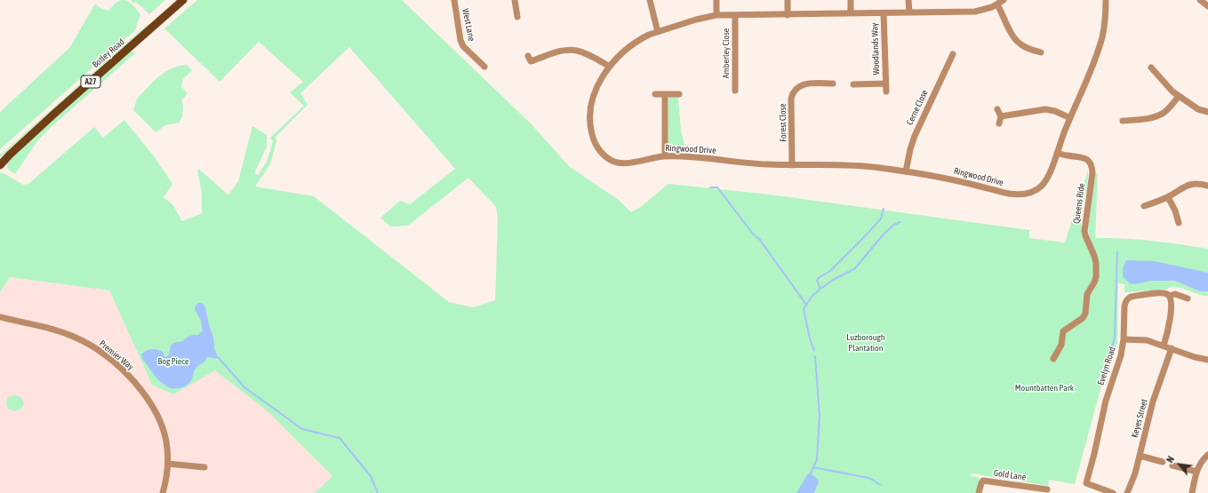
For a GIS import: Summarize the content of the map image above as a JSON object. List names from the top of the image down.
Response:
{
  "streets": {
    "main road": ["Botley Road", "A27"],
    "street": [
      "West Lane",
      "Woodlands Way",
      "Amberley Close",
      "Cerne Close",
      "Forest Close",
      "Ringwood Drive",
      "Queens Ride",
      "Premier Way",
      "Evelyn Road",
      "Keyes Street",
      "Gold Lane"
    ]
  },
  "crossings": [
    ["Woodlands Way", "Ringwood Drive"],
    ["Amberley Close", "Ringwood Drive"],
    ["Cerne Close", "Ringwood Drive"],
    ["Forest Close", "Ringwood Drive"],
    ["Ringwood Drive", "Queens Ride"],
    ["Evelyn Road", "Keyes Street"]
  ],
  "parks": ["Luzborough Plantation", "Bog Piece", "Mountbatten Park"],
  "north": "top left"
}
